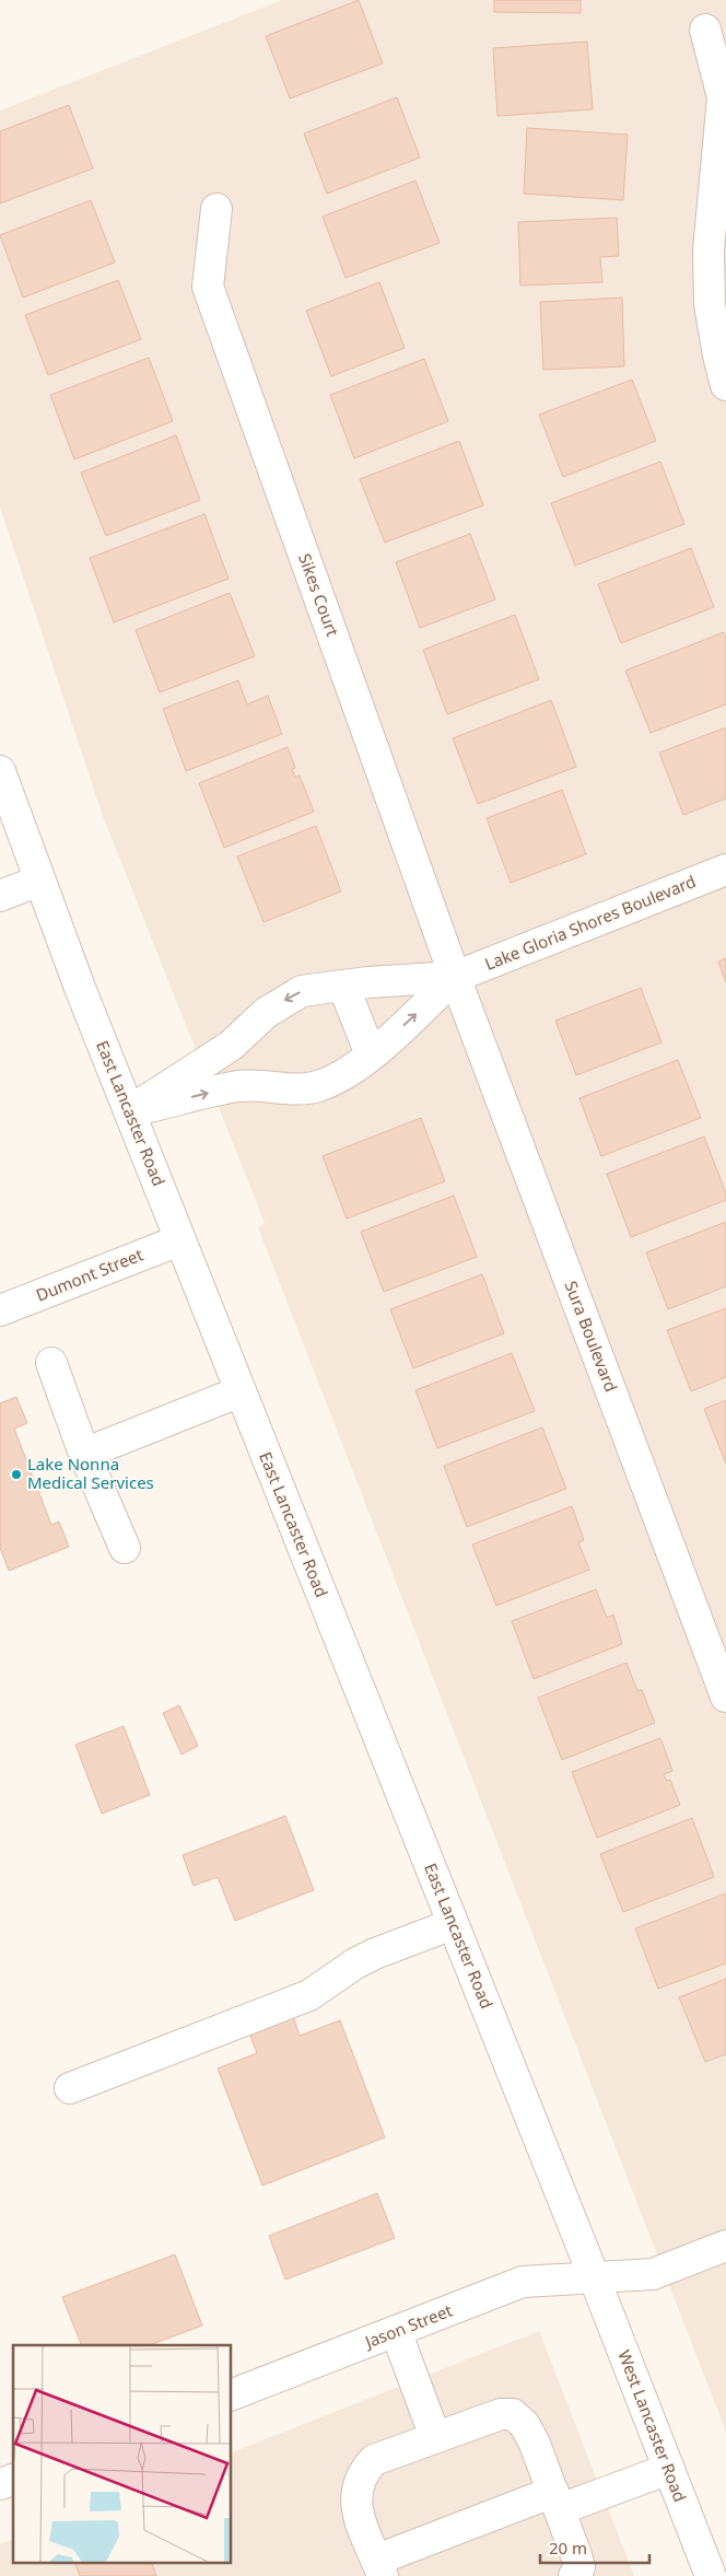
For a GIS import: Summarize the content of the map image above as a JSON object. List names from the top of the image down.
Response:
{
  "streets": {
    "street": [
      "Sikes Court",
      "Lake Gloria Shores Boulevard",
      "East Lancaster Road",
      "Dumont Street",
      "Sura Boulevard",
      "Jason Street",
      "West Lancaster Road"
    ]
  },
  "crossings": [
    ["Sikes Court", "Lake Gloria Shores Boulevard"],
    ["Sikes Court", "Sura Boulevard"],
    ["Lake Gloria Shores Boulevard", "East Lancaster Road"],
    ["Lake Gloria Shores Boulevard", "Sura Boulevard"],
    ["East Lancaster Road", "Dumont Street"],
    ["East Lancaster Road", "Jason Street"],
    ["East Lancaster Road", "West Lancaster Road"],
    ["Jason Street", "West Lancaster Road"]
  ],
  "places": ["Lake Nonna Medical Services"],
  "scale_bar": "20 m"
}
